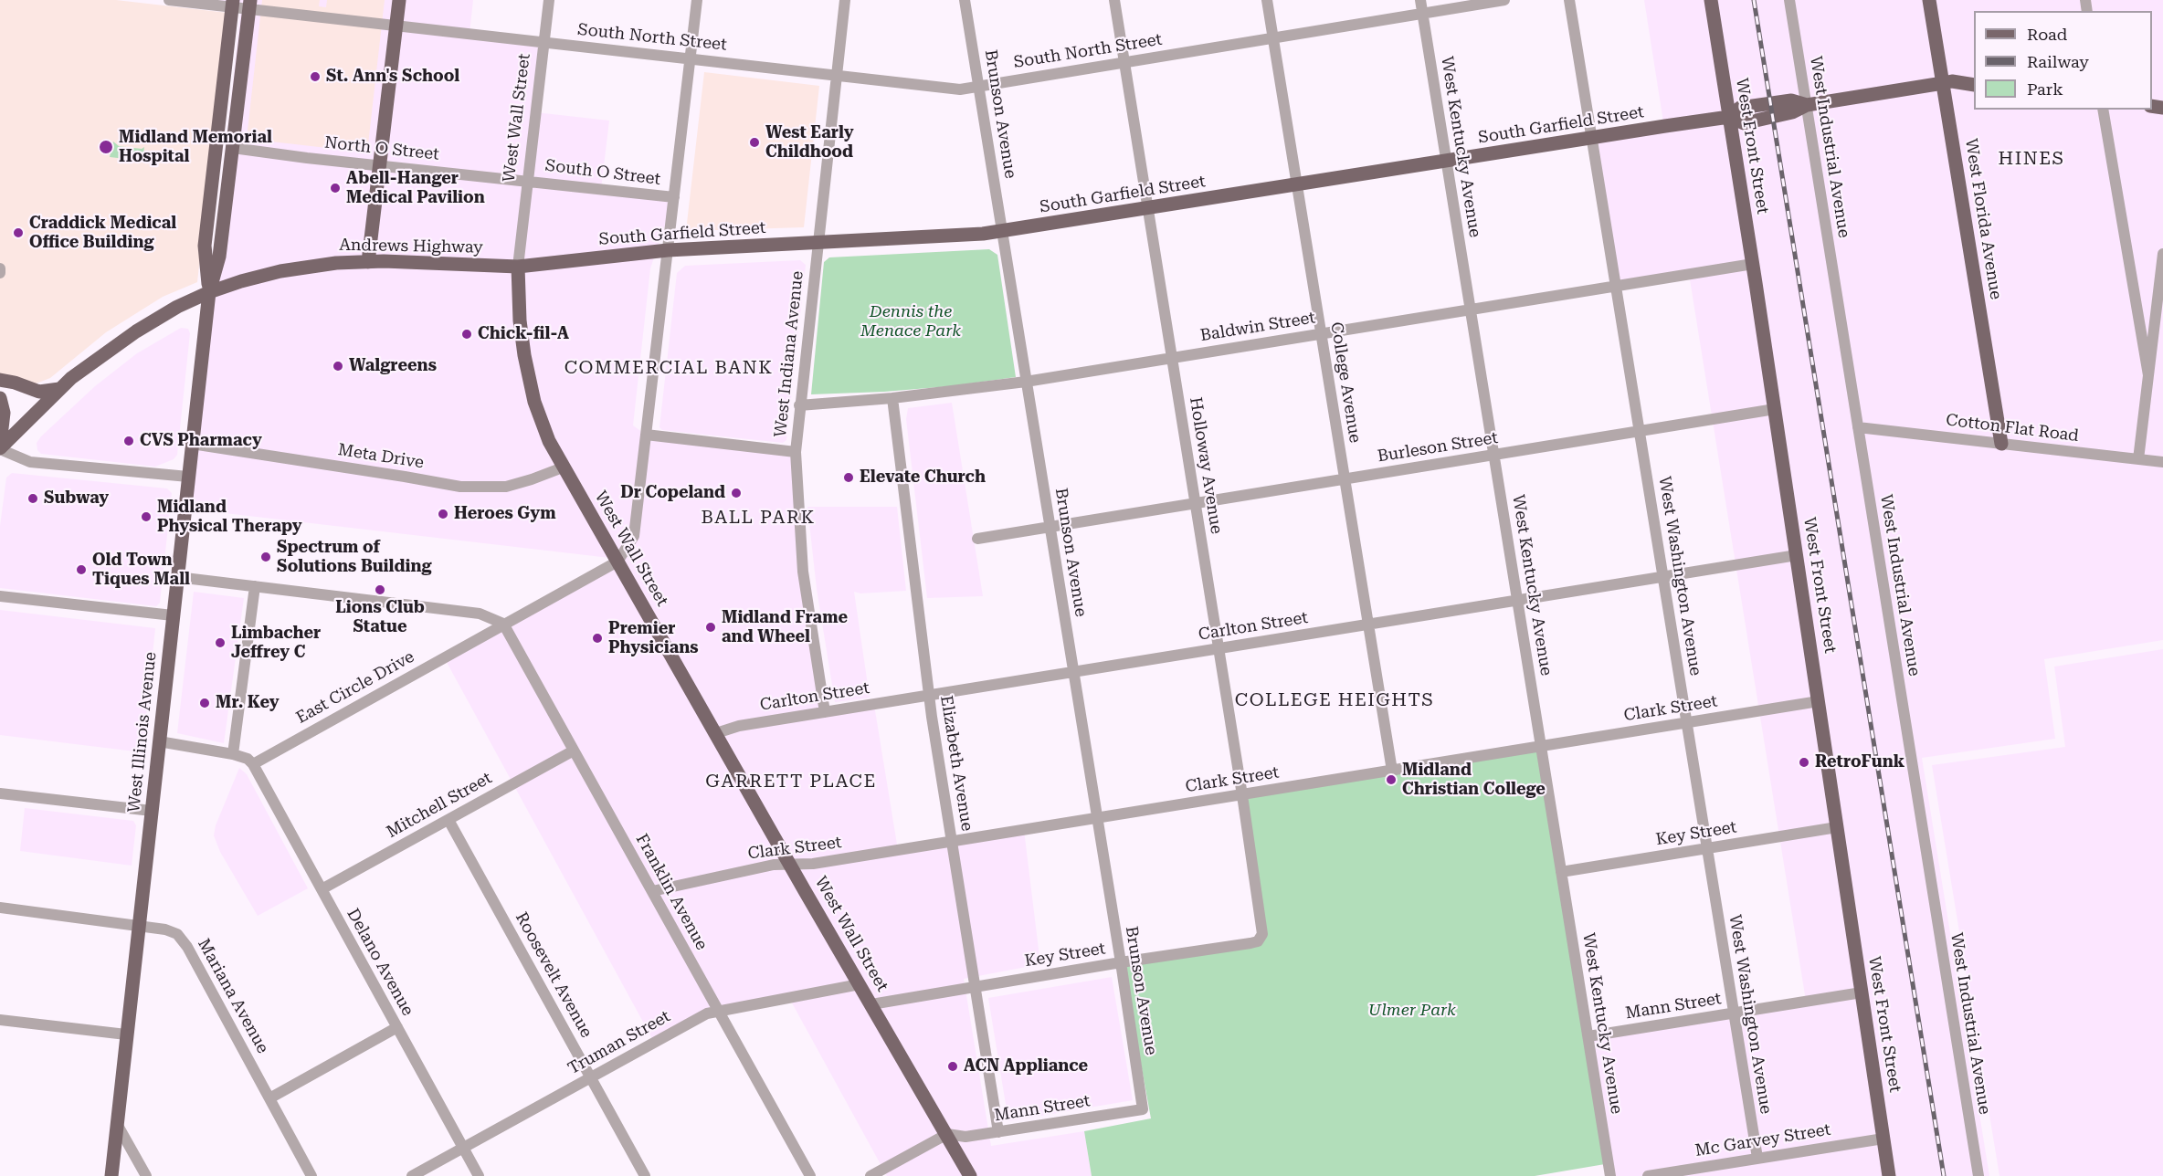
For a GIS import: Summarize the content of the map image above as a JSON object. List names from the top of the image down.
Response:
{
  "streets": {
    "main road": [
      "West Wall Street",
      "South Garfield Street",
      "West Front Street",
      "West Florida Avenue",
      "Andrews Highway",
      "West Illinois Avenue"
    ],
    "street": [
      "South North Street",
      "Brunson Avenue",
      "West Kentucky Avenue",
      "West Industrial Avenue",
      "North O Street",
      "South O Street",
      "Baldwin Street",
      "West Indiana Avenue",
      "College Avenue",
      "Cotton Flat Road",
      "Burleson Street",
      "Meta Drive",
      "Holloway Avenue",
      "West Washington Avenue",
      "Carlton Street",
      "East Circle Drive",
      "Clark Street",
      "Elizabeth Avenue",
      "Mitchell Street",
      "Key Street",
      "Franklin Avenue",
      "Delano Avenue",
      "Roosevelt Avenue",
      "Mariana Avenue",
      "Mann Street",
      "Truman Street",
      "Mc Garvey Street"
    ]
  },
  "crossings": [
    ["South North Street", "Brunson Avenue"],
    ["South North Street", "West Wall Street"],
    ["South North Street", "West Kentucky Avenue"],
    ["South North Street", "West Indiana Avenue"],
    ["South North Street", "College Avenue"],
    ["South North Street", "Holloway Avenue"],
    ["South North Street", "West Illinois Avenue"],
    ["Brunson Avenue", "South Garfield Street"],
    ["Brunson Avenue", "Baldwin Street"],
    ["Brunson Avenue", "Burleson Street"],
    ["Brunson Avenue", "Carlton Street"],
    ["Brunson Avenue", "Clark Street"],
    ["Brunson Avenue", "Key Street"],
    ["Brunson Avenue", "Mann Street"],
    ["West Wall Street", "South Garfield Street"],
    ["West Wall Street", "North O Street"],
    ["West Wall Street", "South O Street"],
    ["West Wall Street", "Andrews Highway"],
    ["West Wall Street", "Meta Drive"],
    ["West Wall Street", "Carlton Street"],
    ["West Wall Street", "East Circle Drive"],
    ["West Wall Street", "Clark Street"],
    ["West Wall Street", "Key Street"],
    ["West Wall Street", "Mann Street"],
    ["West Wall Street", "Truman Street"],
    ["South Garfield Street", "West Front Street"],
    ["South Garfield Street", "West Kentucky Avenue"],
    ["South Garfield Street", "West Industrial Avenue"],
    ["South Garfield Street", "West Florida Avenue"],
    ["South Garfield Street", "Andrews Highway"],
    ["South Garfield Street", "West Indiana Avenue"],
    ["South Garfield Street", "College Avenue"],
    ["South Garfield Street", "Holloway Avenue"],
    ["South Garfield Street", "West Washington Avenue"],
    ["West Front Street", "Baldwin Street"],
    ["West Front Street", "Burleson Street"],
    ["West Front Street", "Carlton Street"],
    ["West Front Street", "Clark Street"],
    ["West Front Street", "Key Street"],
    ["West Front Street", "Mann Street"],
    ["West Front Street", "Mc Garvey Street"],
    ["West Kentucky Avenue", "Baldwin Street"],
    ["West Kentucky Avenue", "Burleson Street"],
    ["West Kentucky Avenue", "Carlton Street"],
    ["West Kentucky Avenue", "Clark Street"],
    ["West Kentucky Avenue", "Key Street"],
    ["West Kentucky Avenue", "Mann Street"],
    ["West Industrial Avenue", "Cotton Flat Road"],
    ["North O Street", "South O Street"],
    ["North O Street", "West Illinois Avenue"],
    ["West Florida Avenue", "Cotton Flat Road"],
    ["Andrews Highway", "West Illinois Avenue"],
    ["Baldwin Street", "West Indiana Avenue"],
    ["Baldwin Street", "College Avenue"],
    ["Baldwin Street", "Holloway Avenue"],
    ["Baldwin Street", "West Washington Avenue"],
    ["Baldwin Street", "Elizabeth Avenue"],
    ["West Indiana Avenue", "Carlton Street"],
    ["College Avenue", "Burleson Street"],
    ["College Avenue", "Carlton Street"],
    ["College Avenue", "Clark Street"],
    ["Burleson Street", "Holloway Avenue"],
    ["Burleson Street", "West Washington Avenue"],
    ["Meta Drive", "West Illinois Avenue"],
    ["Holloway Avenue", "Carlton Street"],
    ["Holloway Avenue", "Clark Street"],
    ["Holloway Avenue", "Key Street"],
    ["West Washington Avenue", "Carlton Street"],
    ["West Washington Avenue", "Clark Street"],
    ["West Washington Avenue", "Key Street"],
    ["West Washington Avenue", "Mann Street"],
    ["West Washington Avenue", "Mc Garvey Street"],
    ["Carlton Street", "Elizabeth Avenue"],
    ["East Circle Drive", "Franklin Avenue"],
    ["East Circle Drive", "Delano Avenue"],
    ["Clark Street", "Elizabeth Avenue"],
    ["Clark Street", "Franklin Avenue"],
    ["West Illinois Avenue", "Mariana Avenue"],
    ["Elizabeth Avenue", "Key Street"],
    ["Elizabeth Avenue", "Mann Street"],
    ["Mitchell Street", "Franklin Avenue"],
    ["Mitchell Street", "Delano Avenue"],
    ["Mitchell Street", "Roosevelt Avenue"],
    ["Franklin Avenue", "Truman Street"],
    ["Delano Avenue", "Truman Street"],
    ["Roosevelt Avenue", "Truman Street"]
  ],
  "districts": [
    "HINES",
    "COMMERCIAL BANK",
    "BALL PARK",
    "COLLEGE HEIGHTS",
    "GARRETT PLACE"
  ],
  "parks": ["Dennis the Menace Park", "Ulmer Park"],
  "places": [
    "St. Ann's School",
    "West Early Childhood",
    "Midland Memorial Hospital",
    "Abell-Hanger Medical Pavilion",
    "Craddick Medical Office Building",
    "Chick-fil-A",
    "Walgreens",
    "CVS Pharmacy",
    "Elevate Church",
    "Dr Copeland",
    "Subway",
    "Heroes Gym",
    "Midland Physical Therapy",
    "Spectrum of Solutions Building",
    "Old Town Tiques Mall",
    "Lions Club Statue",
    "Midland Frame and Wheel",
    "Premier Physicians",
    "Limbacher Jeffrey C",
    "Mr. Key",
    "RetroFunk",
    "Midland Christian College",
    "ACN Appliance"
  ],
  "legend": ["Road", "Railway", "Park"]
}
